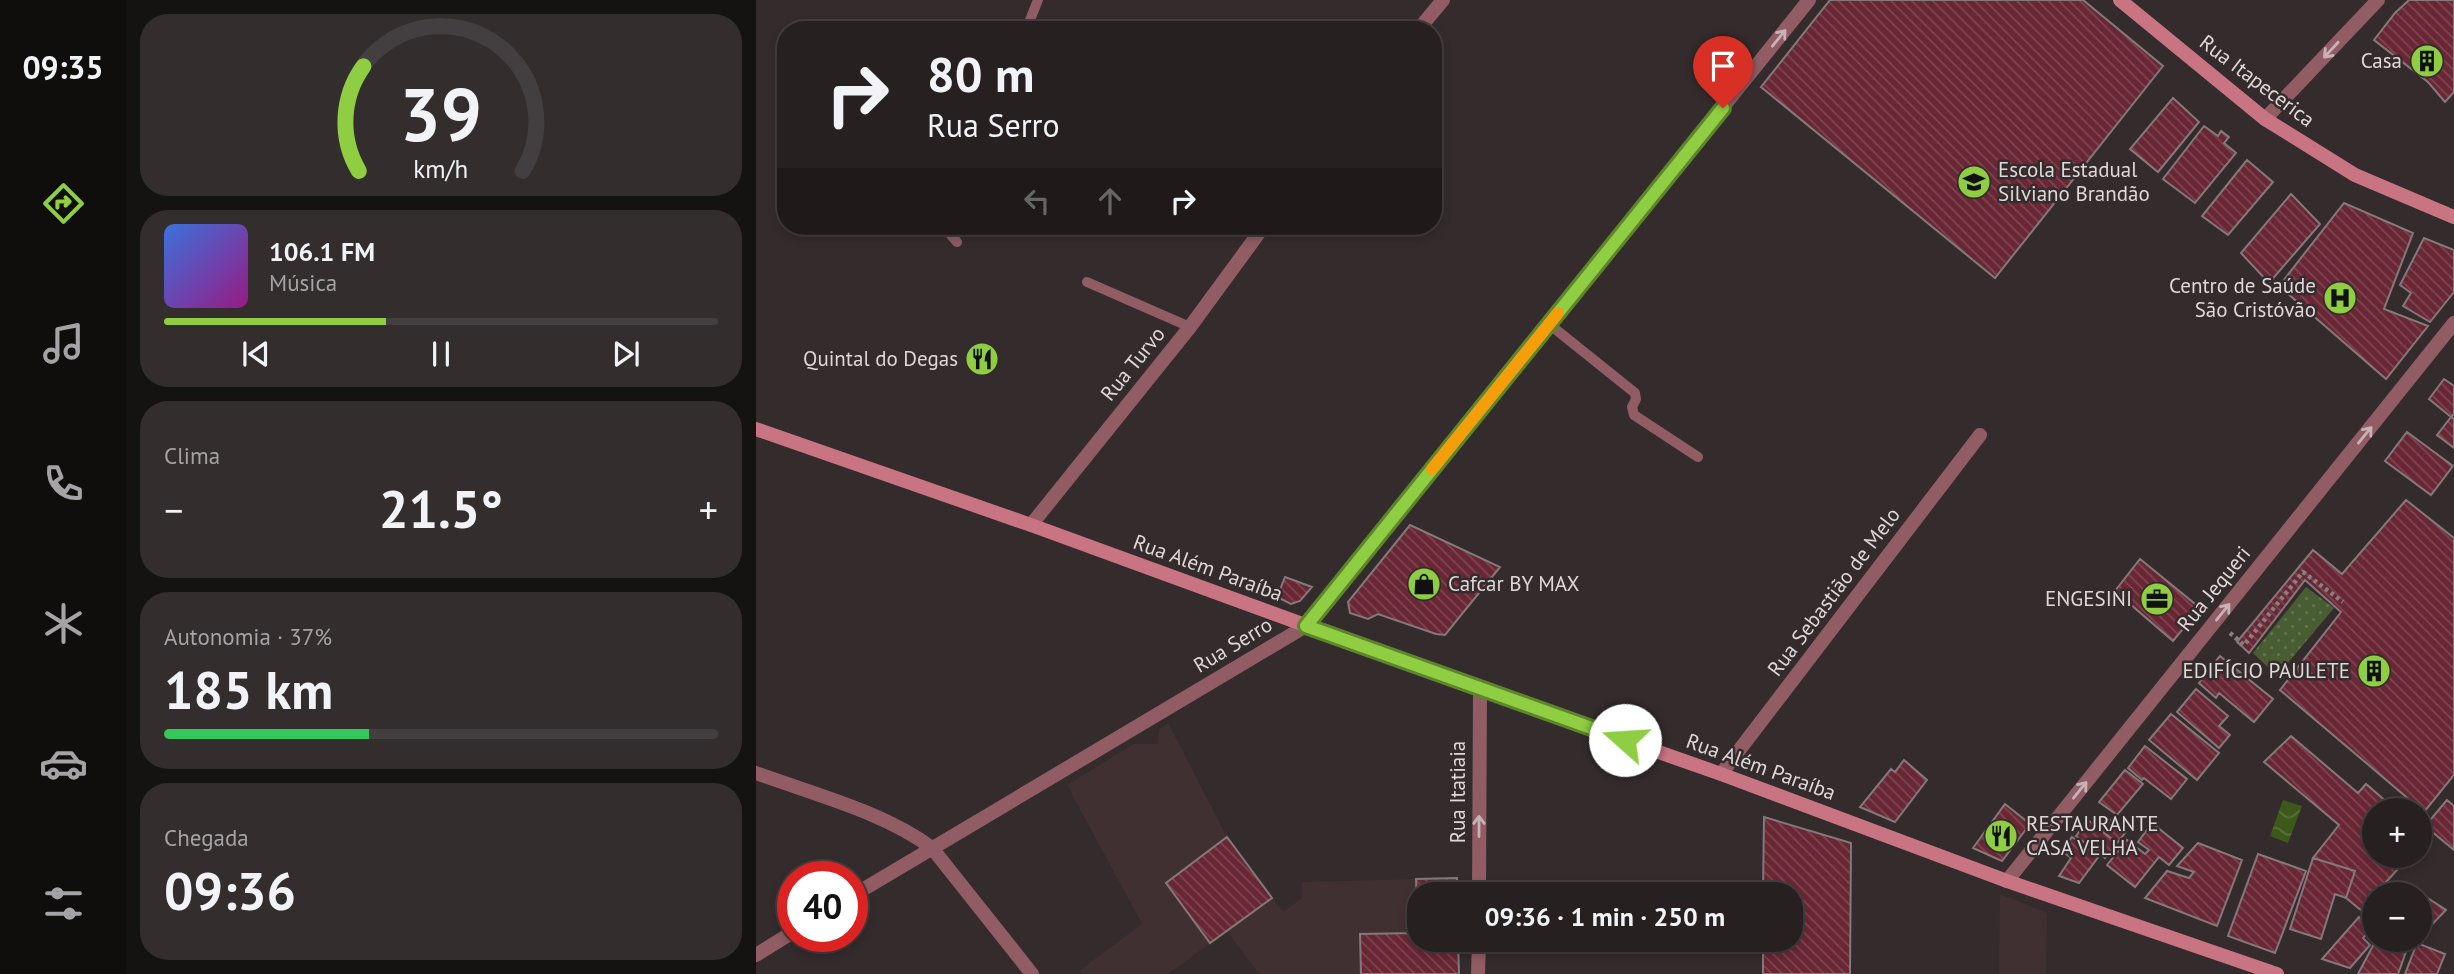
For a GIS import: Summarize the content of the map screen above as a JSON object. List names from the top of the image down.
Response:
{
  "streets": {
    "street": [
      "Rua Itapecerica",
      "Rua Turvo",
      "Rua Além Paraíba",
      "Rua Jequeri",
      "Rua Sebastião de Melo",
      "Rua Serro",
      "Rua Itatiaia"
    ]
  },
  "crossings": [
    ["Rua Turvo", "Rua Além Paraíba"],
    ["Rua Além Paraíba", "Rua Jequeri"],
    ["Rua Além Paraíba", "Rua Sebastião de Melo"],
    ["Rua Além Paraíba", "Rua Serro"],
    ["Rua Além Paraíba", "Rua Itatiaia"]
  ],
  "one_way": ["Rua Jequeri", "Rua Itatiaia"],
  "places": {
    "building": ["Casa", "EDIFÍCIO PAULETE"],
    "school or university": ["Escola Estadual Silviano Brandão"],
    "hospital": ["Centro de Saúde São Cristóvão"],
    "restaurant": ["Quintal do Degas", "RESTAURANTE CASA VELHA"],
    "shop": ["Cafcar BY MAX"],
    "office": ["ENGESINI"]
  },
  "page": {
    "tabs": "09:35",
    "turn": ["80 m", "Rua Serro"],
    "song": ["106.1 FM", "Música"],
    "tile": [
      "Clima",
      ["Autonomia · 37%", "185 km"],
      ["Chegada", "09:36"]
    ],
    "heat": ["−", "21.5°", "+"],
    "map_buttons": ["+", "−"],
    "limit": "40",
    "trip": "09:36 · 1 min · 250 m",
    "gauge": ["39", "km/h"]
  }
}
